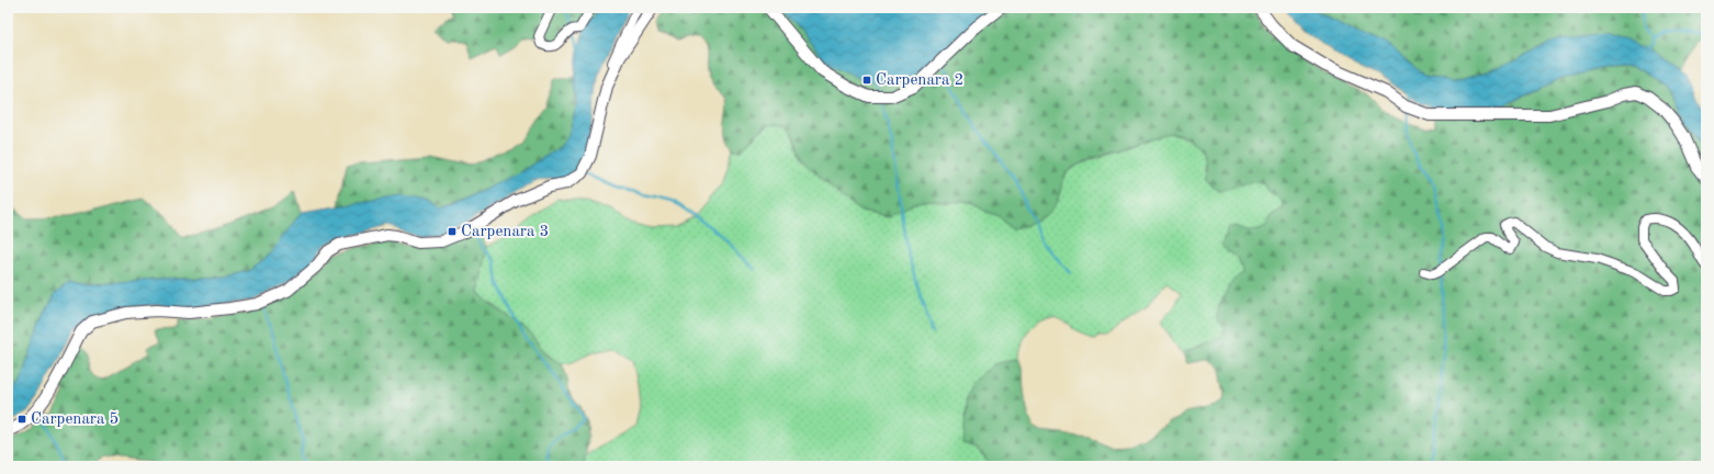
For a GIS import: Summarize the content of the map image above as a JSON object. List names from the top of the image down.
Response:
{
  "places": {
    "transit": ["Carpenara 2", "Carpenara 3", "Carpenara 5"]
  }
}
